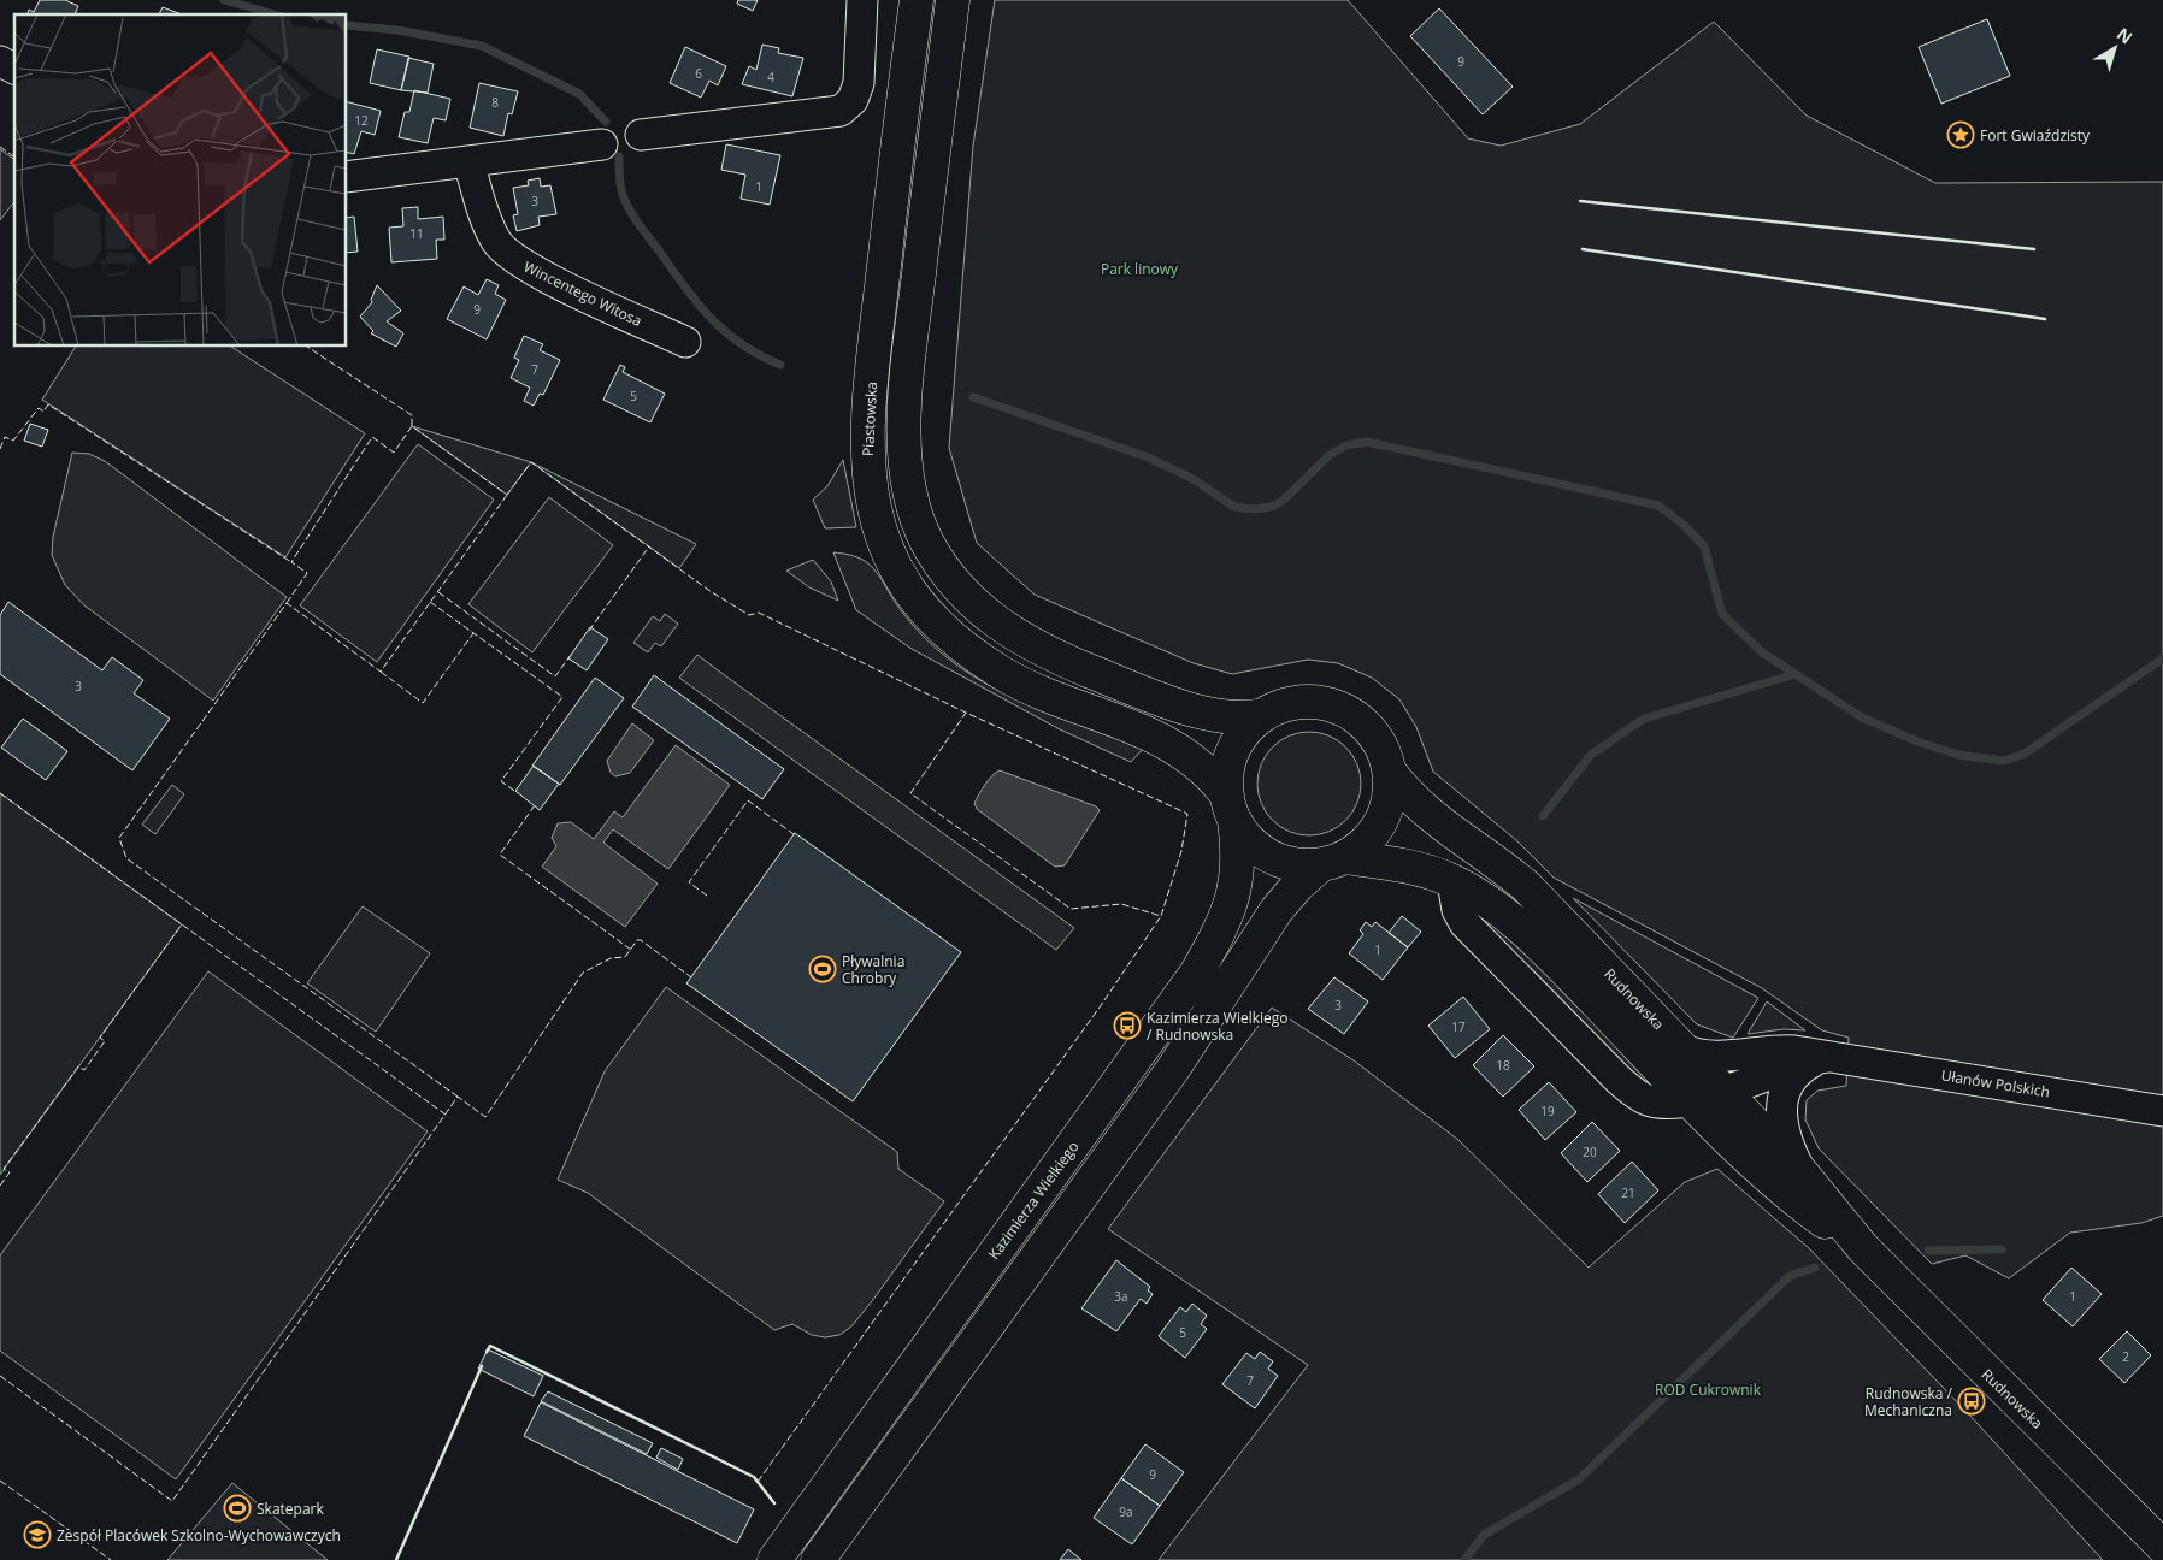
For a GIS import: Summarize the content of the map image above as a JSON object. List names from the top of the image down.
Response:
{
  "streets": {
    "main road": ["Piastowska", "Rudnowska", "Kazimierza Wielkiego"],
    "street": ["Wincentego Witosa", "Ułanów Polskich"]
  },
  "crossings": [
    ["Piastowska", "Rudnowska"],
    ["Piastowska", "Kazimierza Wielkiego"],
    ["Rudnowska", "Ułanów Polskich"],
    ["Rudnowska", "Kazimierza Wielkiego"]
  ],
  "parks": ["Park linowy", "ROD Cukrownik"],
  "places": {
    "place": ["Fort Gwiaździsty"],
    "sports": ["Pływalnia Chrobry", "Skatepark"],
    "bus stop": ["Kazimierza Wielkiego / Rudnowska", "Rudnowska / Mechaniczna"],
    "school or university": ["Zespół Placówek Szkolno-Wychowawczych"]
  },
  "house_numbers": [
    "9",
    "6",
    "4",
    "8",
    "12",
    "1",
    "3",
    "11",
    "9",
    "7",
    "5",
    "3",
    "1",
    "3",
    "17",
    "18",
    "19",
    "20",
    "21",
    "3a",
    "1",
    "5",
    "2",
    "7",
    "9",
    "9a"
  ],
  "north": "top right"
}
